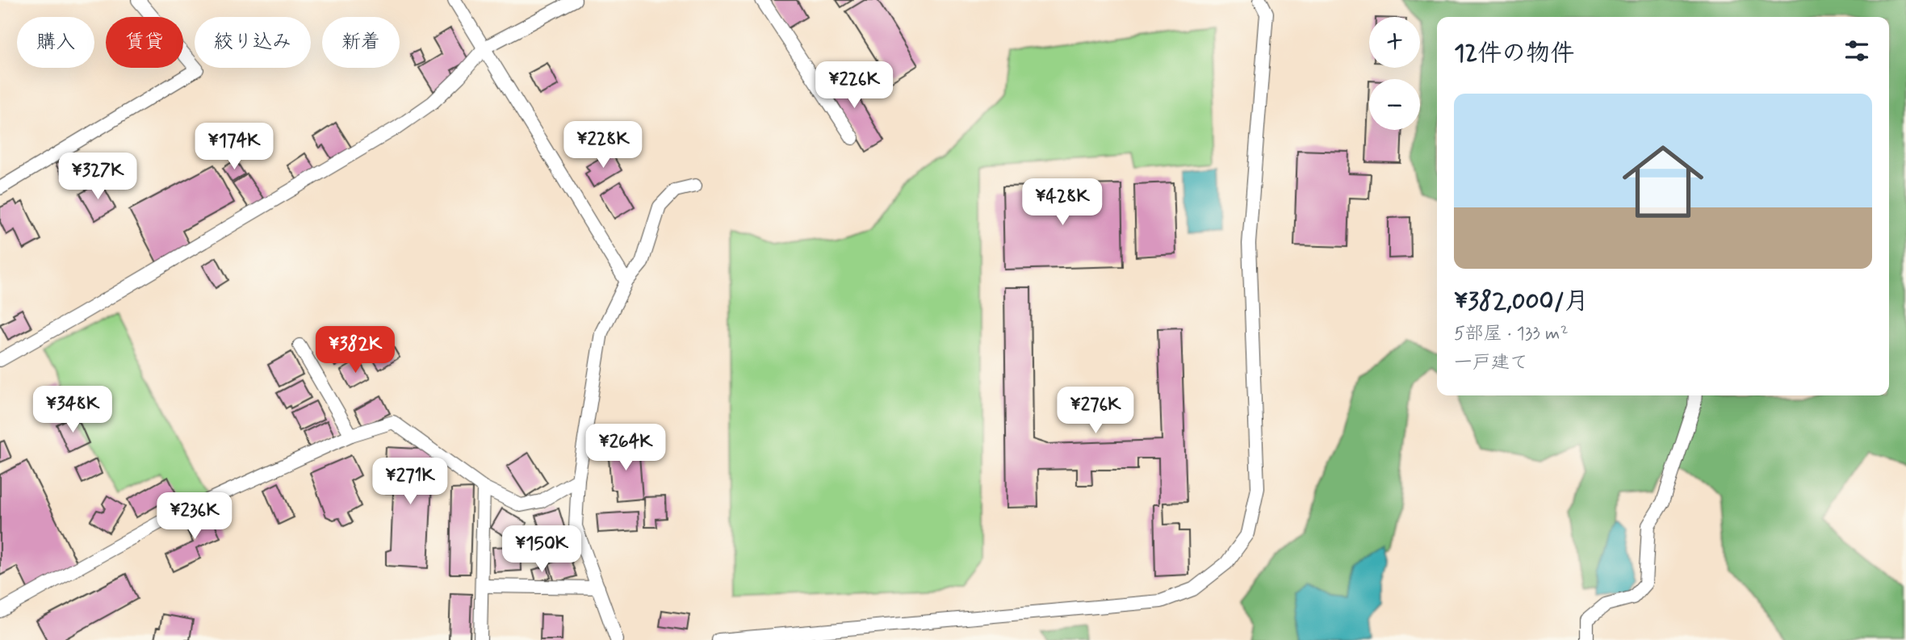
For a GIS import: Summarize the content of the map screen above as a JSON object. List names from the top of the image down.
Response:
{
  "page": {
    "map_buttons": ["+", "−"],
    "chip": [
      "購入",
      "賃貸",
      "絞り込み",
      "新着"
    ],
    "heading": "12件の物件",
    "price": [
      "¥226K",
      "¥228K",
      "¥174K",
      "¥327K",
      "¥428K",
      "¥382K",
      "¥348K",
      "¥276K",
      "¥264K",
      "¥271K",
      "¥236K",
      "¥150K"
    ],
    "list": [
      {
        "name": "¥382,000/月",
        "note": "5部屋 · 133 m² · 一戸建て"
      }
    ]
  }
}
